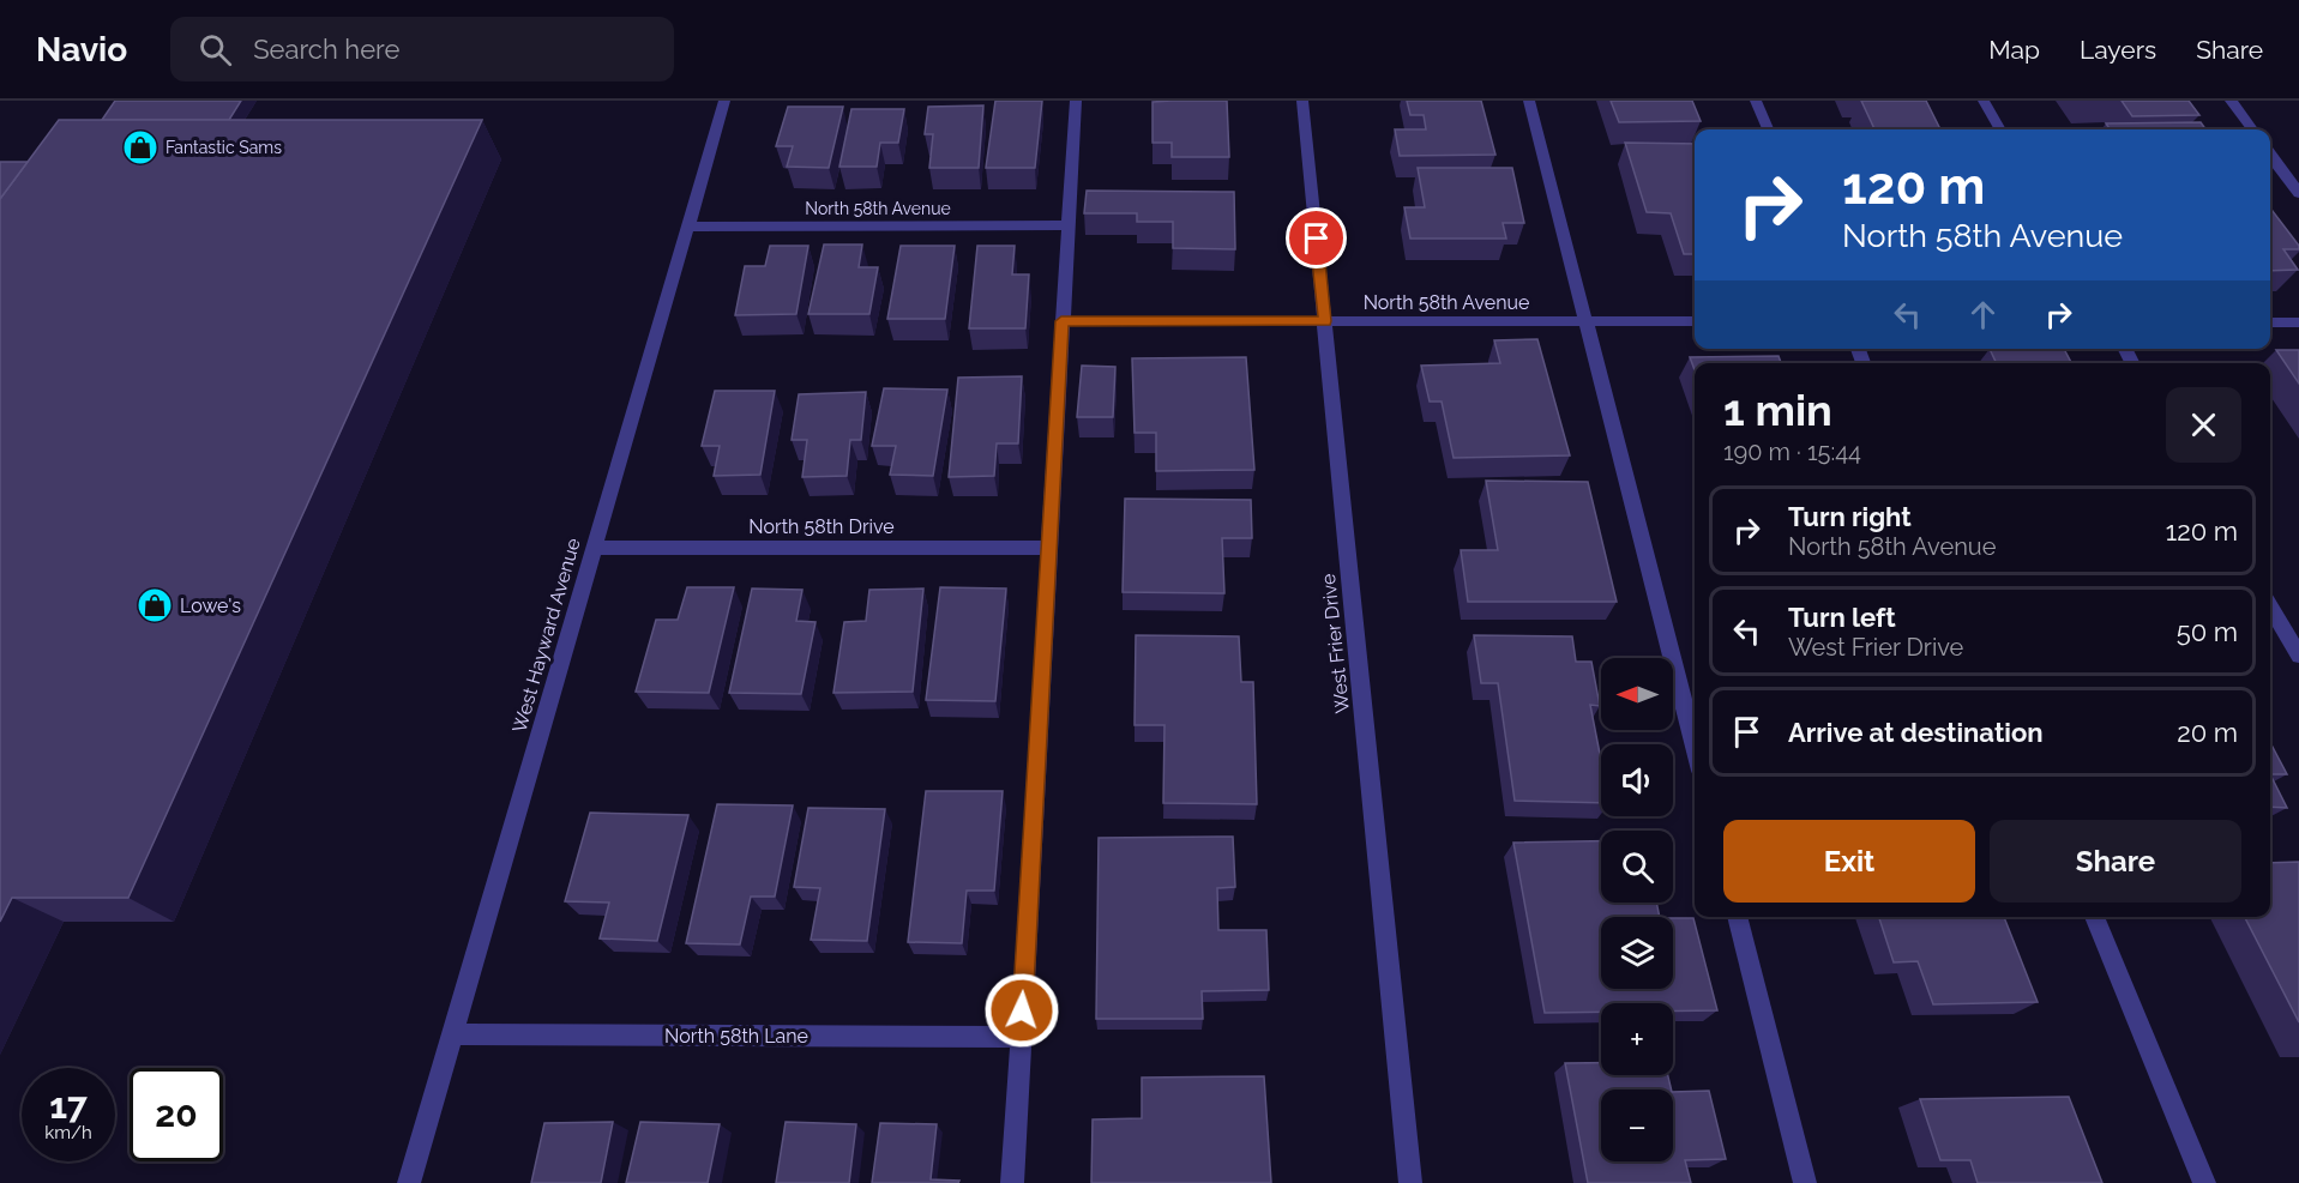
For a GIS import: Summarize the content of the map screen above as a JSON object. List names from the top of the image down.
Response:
{
  "streets": {
    "street": [
      "North 58th Avenue",
      "North 58th Drive",
      "West Hayward Avenue",
      "West Frier Drive",
      "North 58th Lane"
    ]
  },
  "crossings": [
    ["North 58th Avenue", "West Hayward Avenue"],
    ["North 58th Avenue", "West Frier Drive"],
    ["North 58th Drive", "West Hayward Avenue"],
    ["West Hayward Avenue", "North 58th Lane"]
  ],
  "places": {
    "shop": ["Fantastic Sams", "Lowe's"]
  },
  "north": "left",
  "page": {
    "header": "Navio",
    "search": "Search here",
    "nav": ["Map", "Layers", "Share"],
    "turn": ["120 m", "North 58th Avenue"],
    "heading": ["1 min", "190 m · 15:44"],
    "list": [
      {
        "name": "Turn right",
        "note": "North 58th Avenue",
        "value": "120 m"
      },
      {
        "name": "Turn left",
        "note": "West Frier Drive",
        "value": "50 m"
      },
      {
        "name": "Arrive at destination",
        "value": "20 m"
      }
    ],
    "map_buttons": ["+", "−"],
    "buttons": ["Exit", "Share"],
    "speed": "17 km/h",
    "limit": "20"
  }
}
